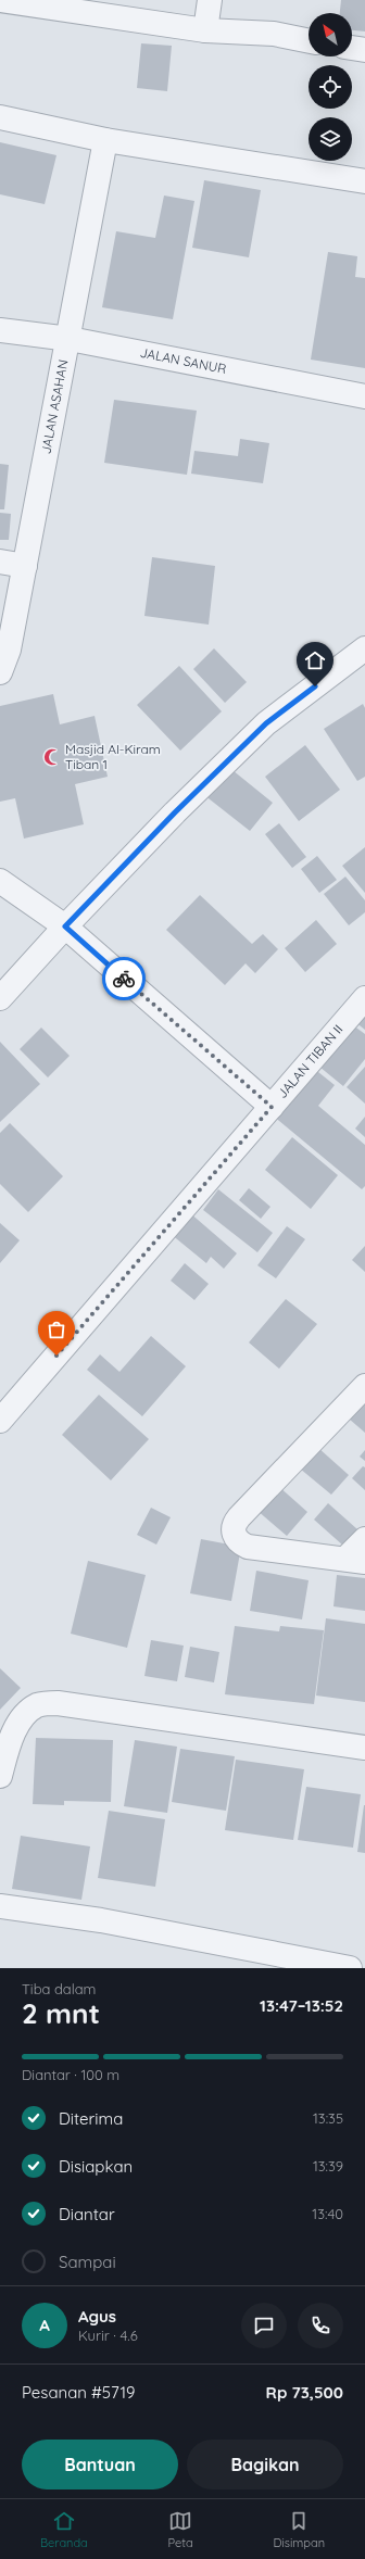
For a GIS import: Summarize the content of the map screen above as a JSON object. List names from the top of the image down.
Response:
{
  "streets": {
    "street": ["JALAN SANUR", "JALAN ASAHAN", "JALAN TIBAN II"]
  },
  "crossings": [
    ["JALAN SANUR", "JALAN ASAHAN"]
  ],
  "places": {
    "mosque": ["Masjid Al-Kiram Tiban 1"]
  },
  "north": "top left",
  "page": {
    "heading": ["2 mnt", "Tiba dalam", "13:47–13:52"],
    "panel": [
      "Agus",
      "Kurir · 4.6",
      "Pesanan #5719",
      "Rp 73,500"
    ],
    "bar": "Diantar · 100 m",
    "list": [
      ["Diterima", "13:35"],
      ["Disiapkan", "13:39"],
      ["Diantar", "13:40"],
      "Sampai"
    ],
    "round": "A",
    "buttons": ["Bantuan", "Bagikan"],
    "tabs": ["Beranda", "Peta", "Disimpan"]
  }
}
